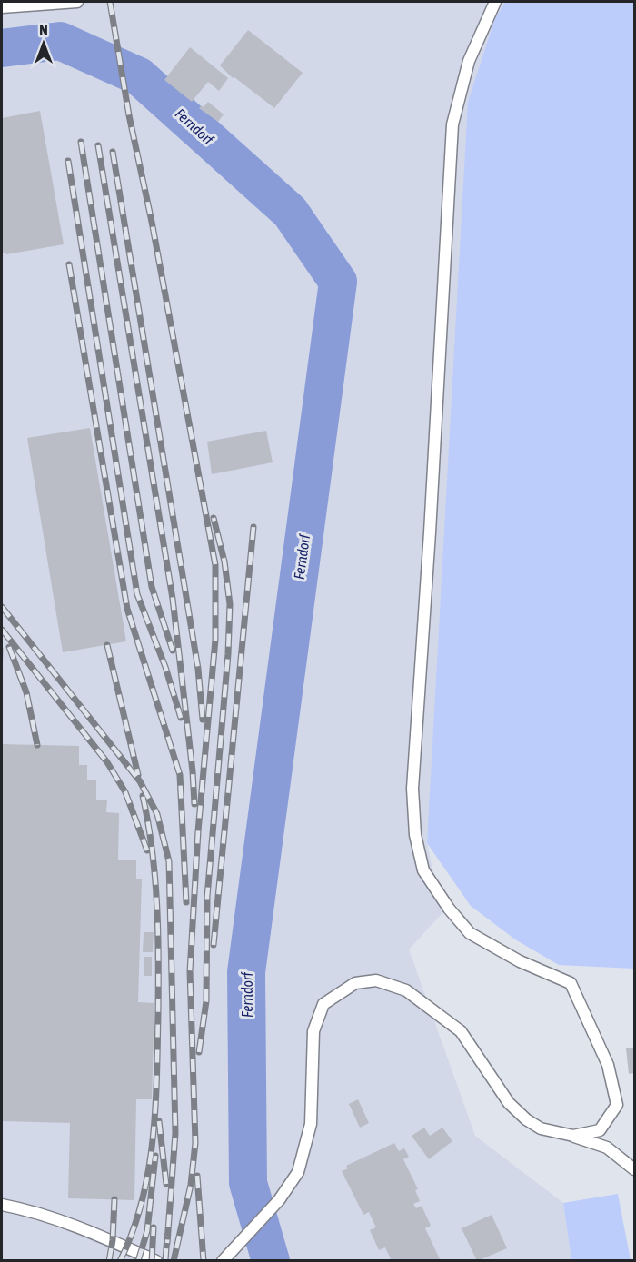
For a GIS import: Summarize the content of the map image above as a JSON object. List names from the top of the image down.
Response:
{
  "water": ["Ferndorf"],
  "north": "top"
}
